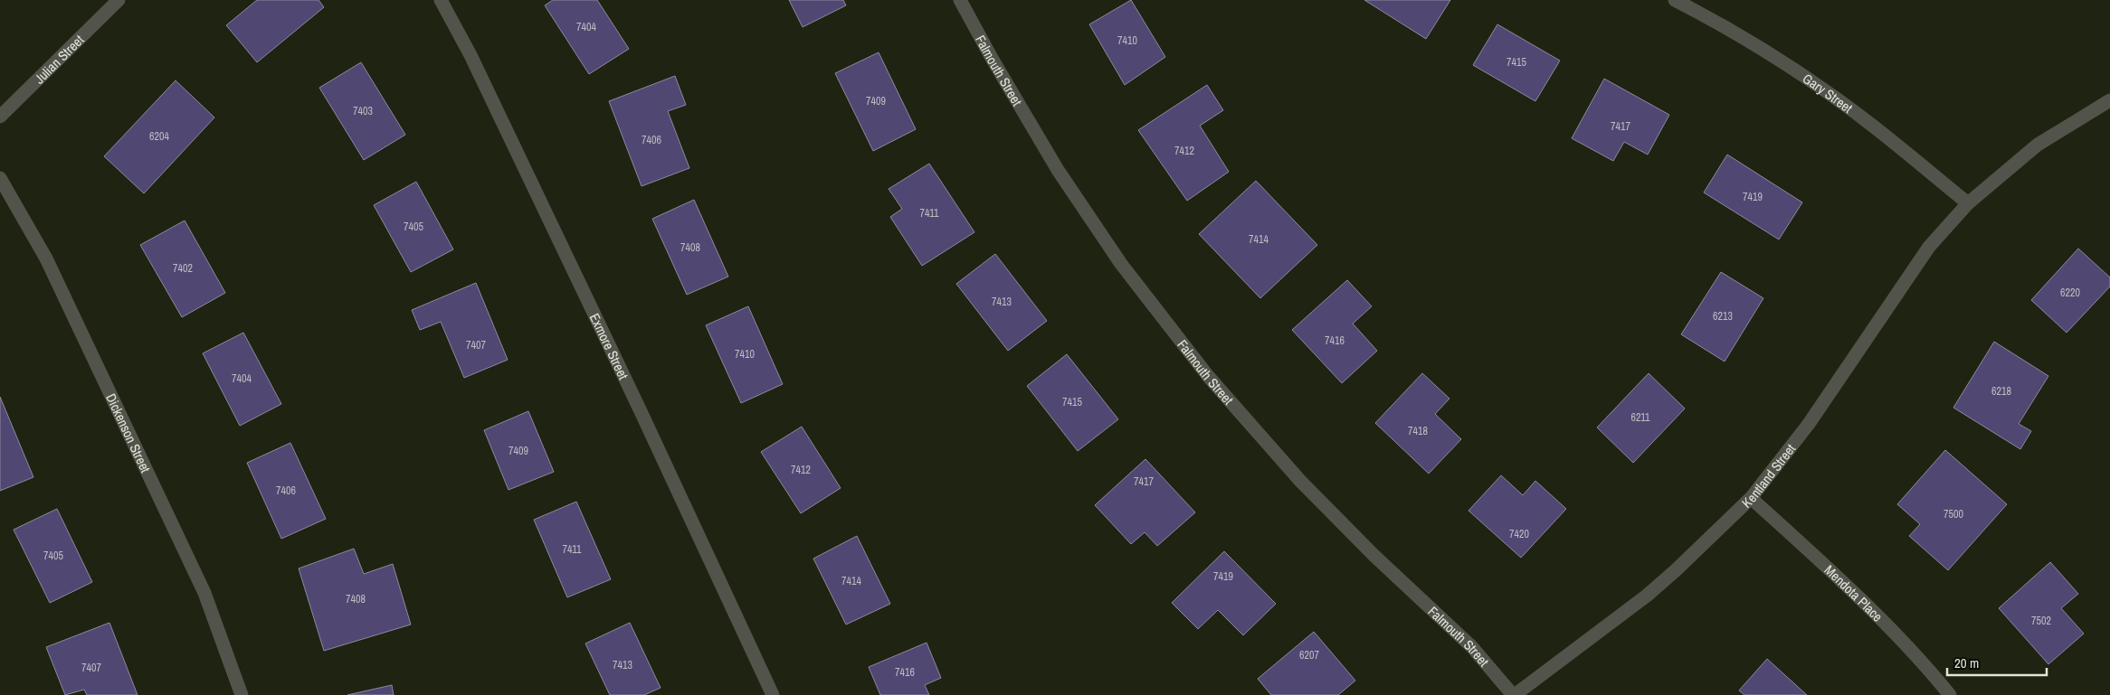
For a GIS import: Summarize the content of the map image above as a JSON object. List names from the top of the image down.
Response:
{
  "streets": {
    "street": [
      "Julian Street",
      "Falmouth Street",
      "Gary Street",
      "Exmore Street",
      "Dickenson Street",
      "Kentland Street",
      "Mendota Place"
    ]
  },
  "crossings": [
    ["Falmouth Street", "Kentland Street"],
    ["Gary Street", "Kentland Street"],
    ["Kentland Street", "Mendota Place"]
  ],
  "house_numbers": [
    "7404",
    "7410",
    "7415",
    "7409",
    "7403",
    "7417",
    "6204",
    "7406",
    "7412",
    "7419",
    "7411",
    "7405",
    "7414",
    "7408",
    "7402",
    "6220",
    "7413",
    "6213",
    "7416",
    "7407",
    "7410",
    "7404",
    "6218",
    "7415",
    "6211",
    "7418",
    "7409",
    "7412",
    "7417",
    "7406",
    "7500",
    "7420",
    "7411",
    "7405",
    "7419",
    "7414",
    "7408",
    "7502",
    "6207",
    "7413",
    "7407",
    "7416"
  ],
  "scale_bar": "20 m"
}
